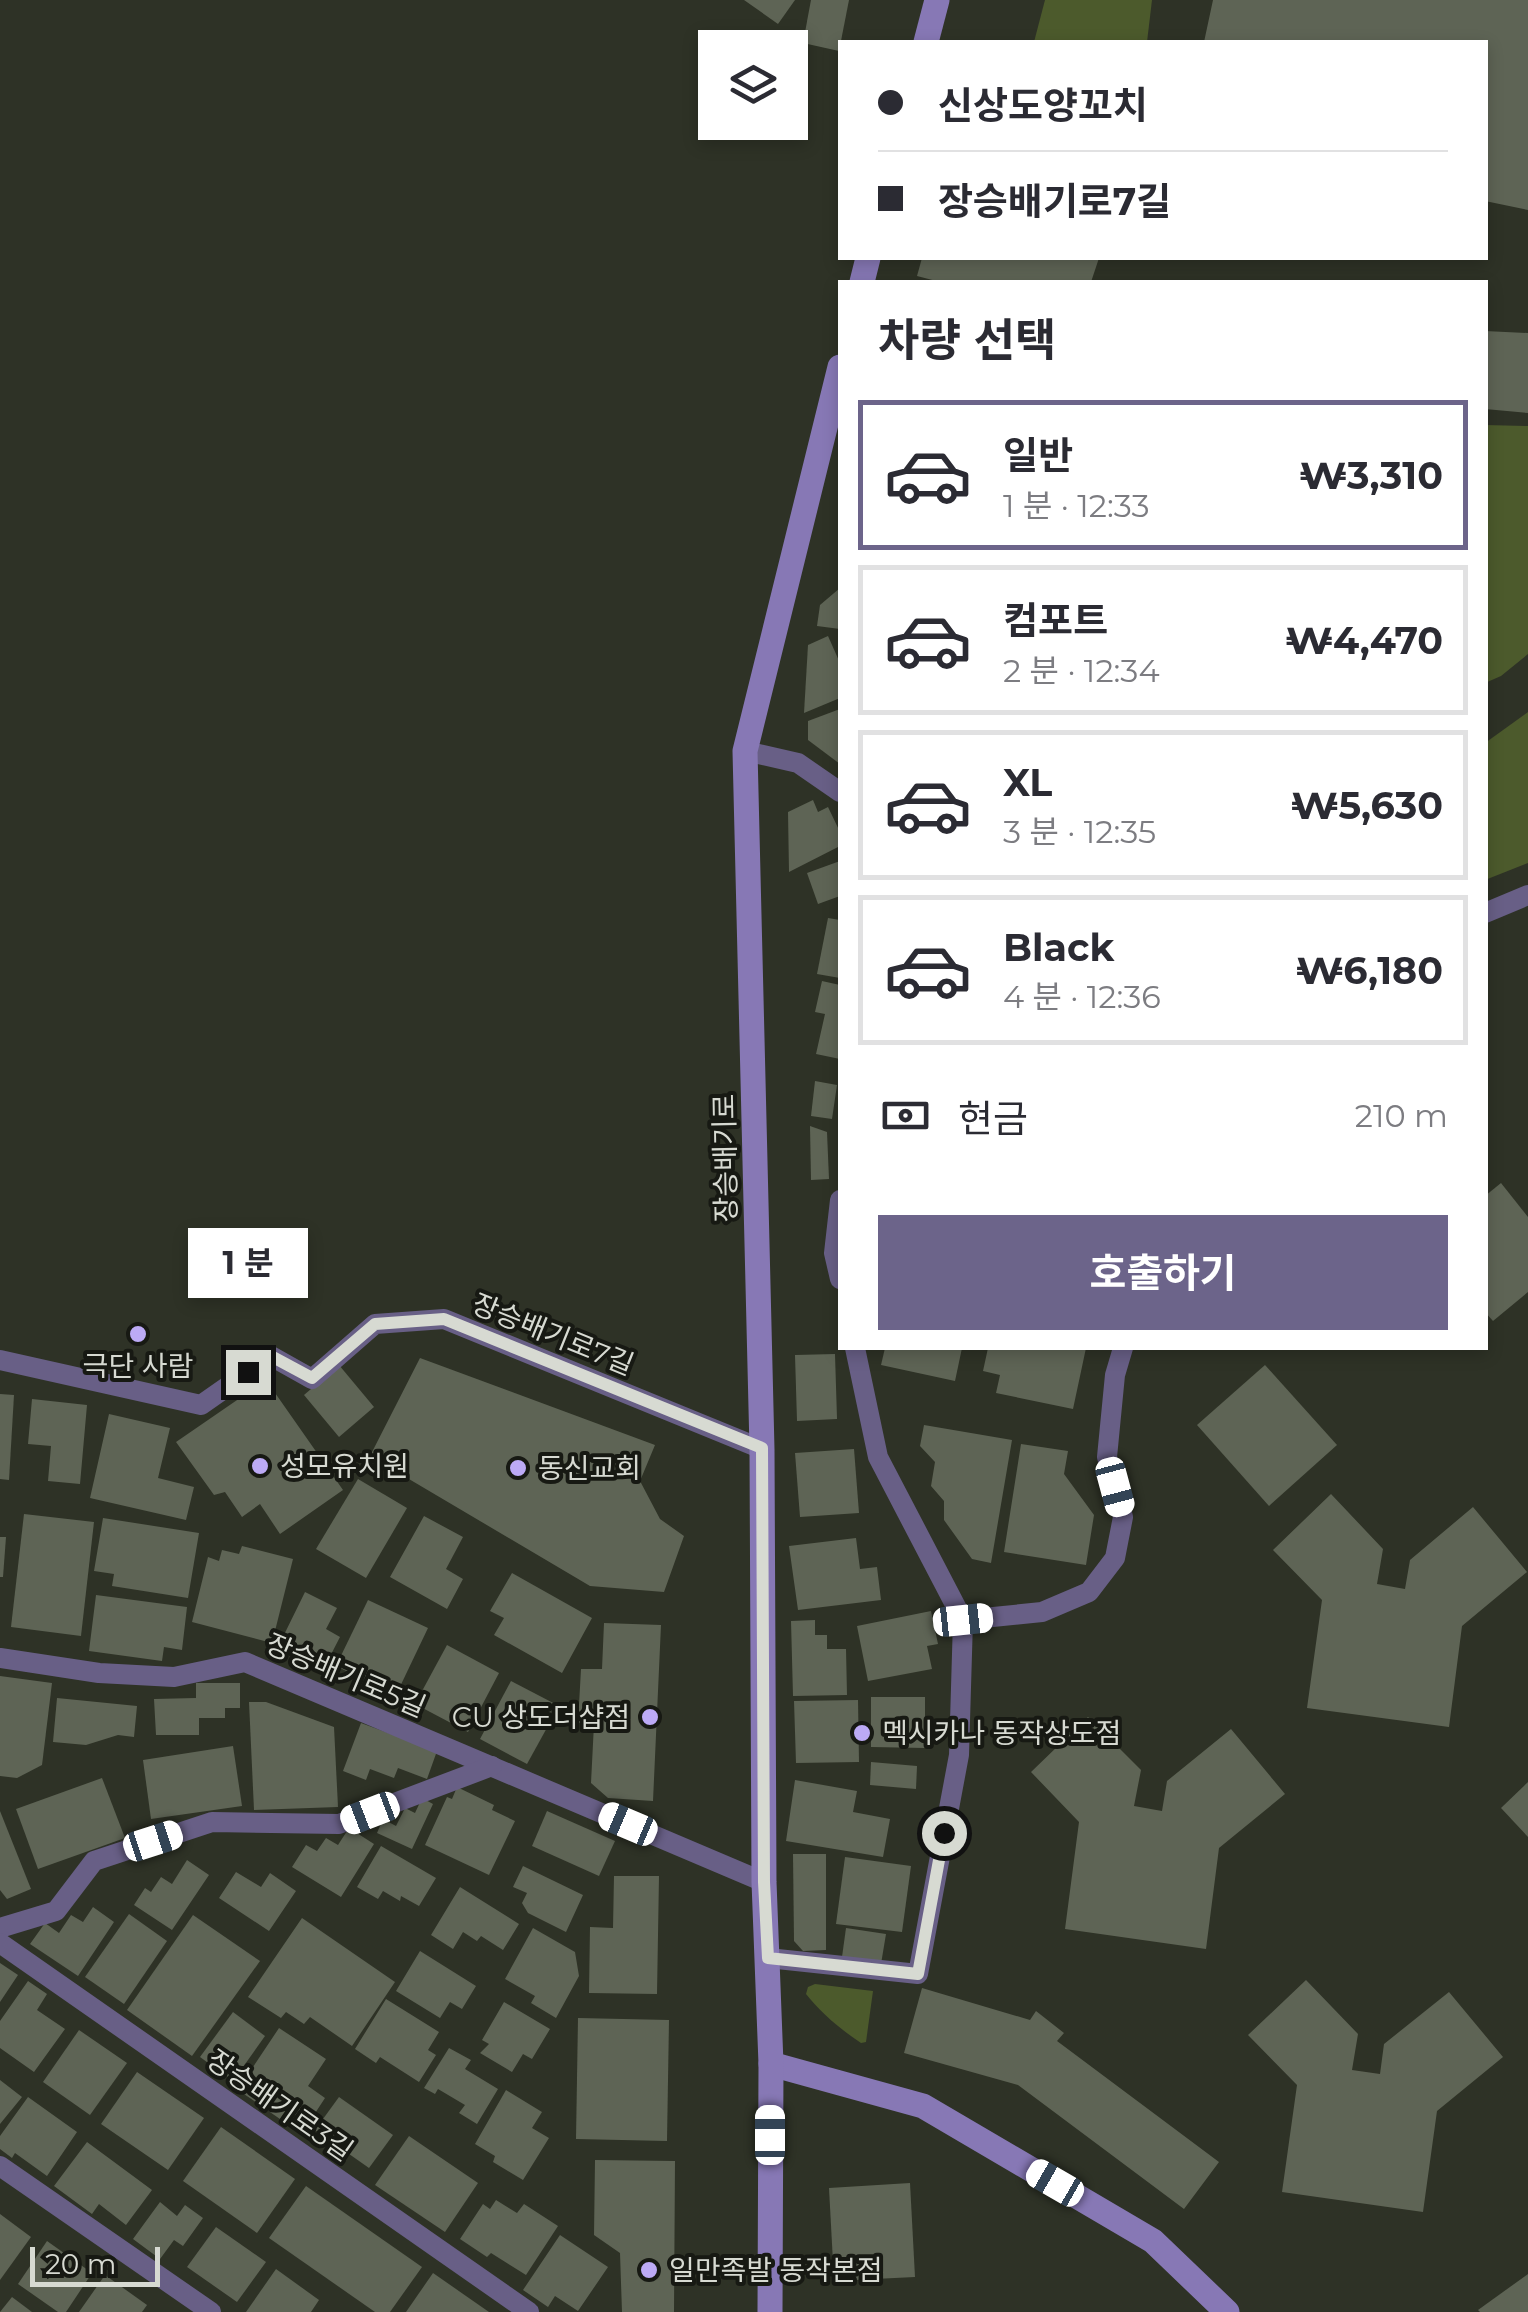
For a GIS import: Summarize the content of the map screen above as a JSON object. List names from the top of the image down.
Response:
{
  "streets": {
    "main road": ["장승배기로"],
    "lane": ["장승배기로7길", "장승배기로5길", "장승배기로3길"]
  },
  "crossings": [
    ["장승배기로", "장승배기로7길"],
    ["장승배기로", "장승배기로5길"]
  ],
  "places": [
    "극단 사람",
    "성모유치원",
    "동신교회",
    "CU 상도더샵점",
    "멕시카나 동작상도점",
    "일만족발 동작본점"
  ],
  "scale_bar": "20 m",
  "page": {
    "banner": ["신상도양꼬치", "장승배기로7길"],
    "heading": "차량 선택",
    "list": [
      {
        "name": "일반",
        "note": "1 분 · 12:33",
        "value": "₩3,310"
      },
      {
        "name": "컴포트",
        "note": "2 분 · 12:34",
        "value": "₩4,470"
      },
      {
        "name": "XL",
        "note": "3 분 · 12:35",
        "value": "₩5,630"
      },
      {
        "name": "Black",
        "note": "4 분 · 12:36",
        "value": "₩6,180"
      }
    ],
    "pay": ["현금", "210 m"],
    "buttons": "호출하기",
    "bubble": "1 분",
    "scale": "20 m"
  }
}
